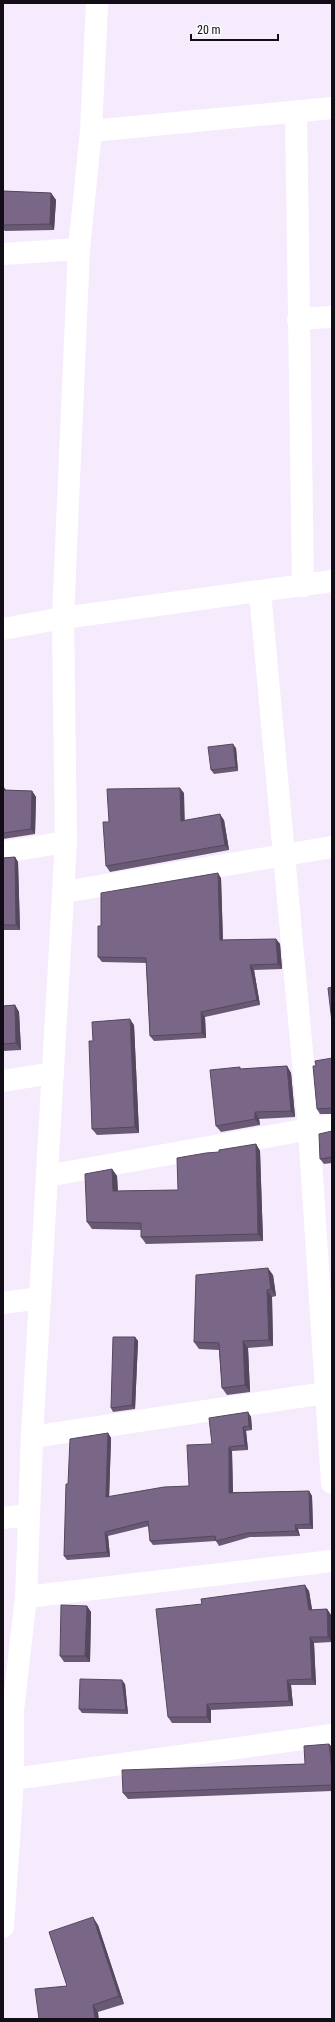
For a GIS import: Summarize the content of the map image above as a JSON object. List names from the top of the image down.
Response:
{
  "scale_bar": "20 m"
}
